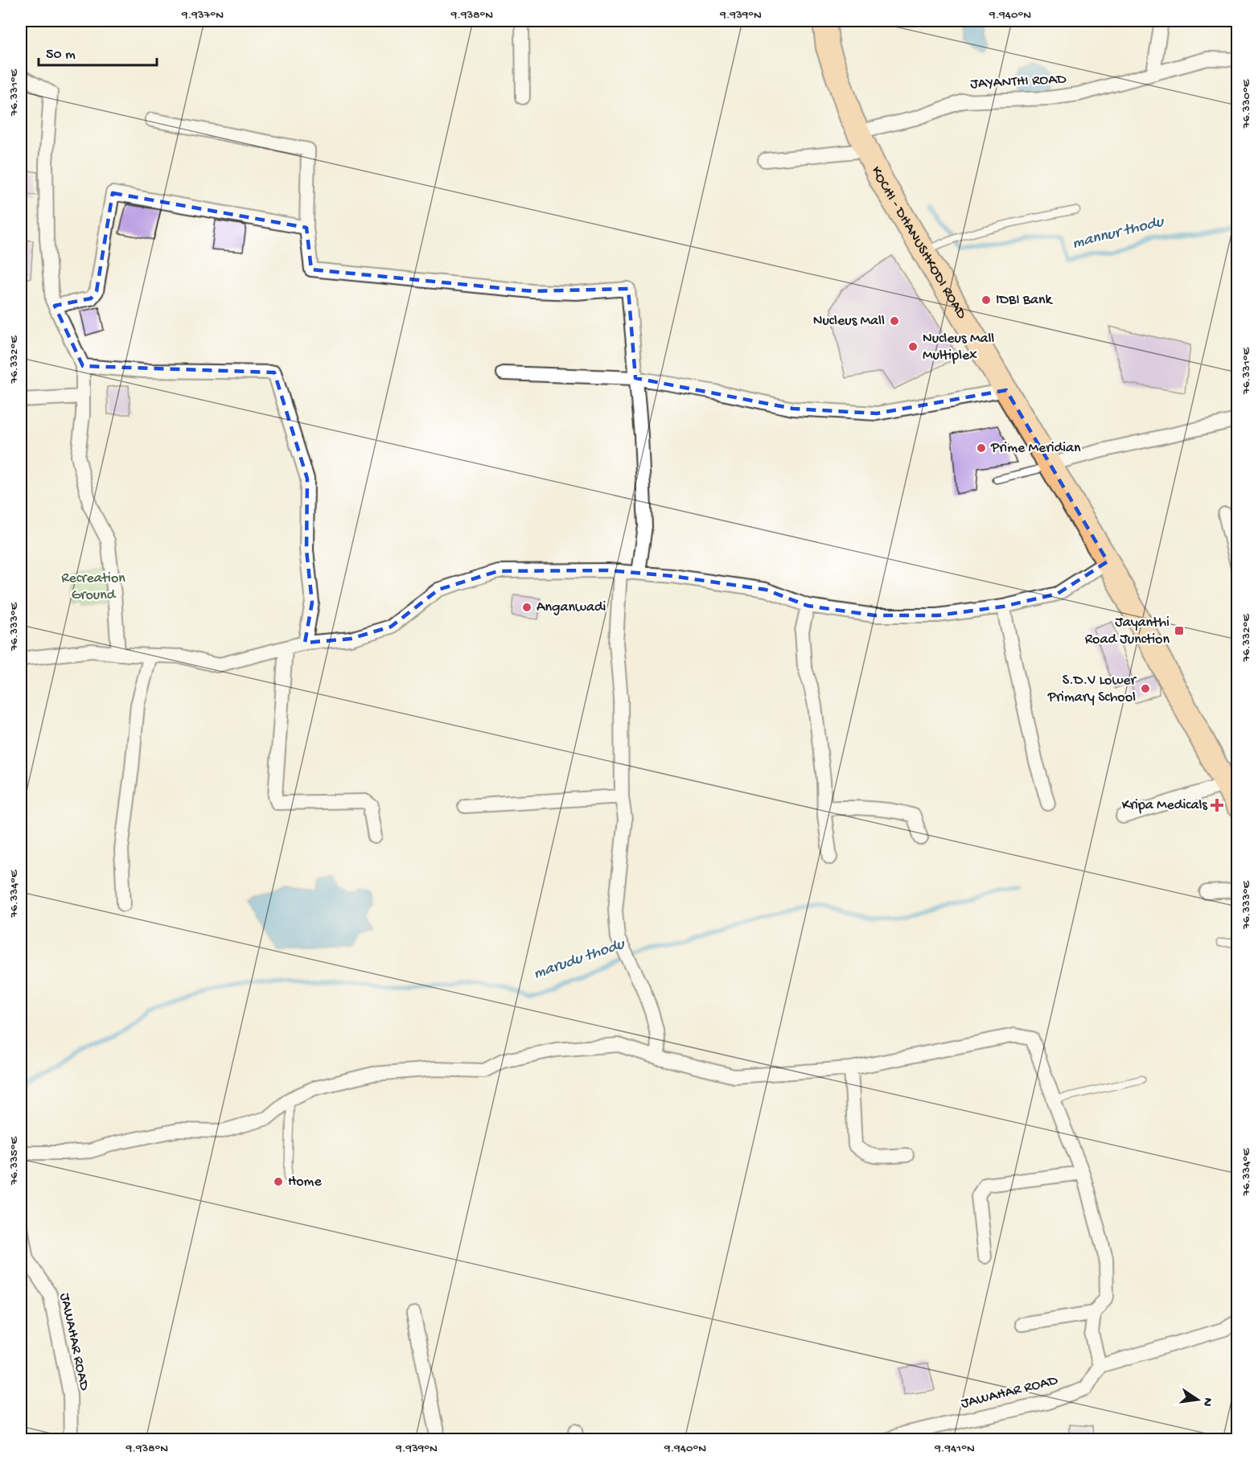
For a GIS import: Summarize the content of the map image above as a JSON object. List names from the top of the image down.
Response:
{
  "streets": {
    "highway": ["KOCHI - DHANUSHKODI ROAD"],
    "street": ["JAYANTHI ROAD", "JAWAHAR ROAD"]
  },
  "crossings": [
    ["JAYANTHI ROAD", "KOCHI - DHANUSHKODI ROAD"]
  ],
  "water": ["mannur thodu", "marudu thodu"],
  "parks": ["Recreation Ground"],
  "places": {
    "other": [
      "IDBI Bank",
      "Nucleus Mall",
      "Nucleus Mall Multiplex",
      "Prime Meridian",
      "Anganwadi",
      "S.D.V Lower Primary School",
      "Home"
    ],
    "transit": ["Jayanthi Road Junction"],
    "health": ["Kripa Medicals"]
  },
  "scale_bar": "50 m",
  "north": "right",
  "coordinates": [
    "9.937°N",
    "9.938°N",
    "9.939°N",
    "9.940°N",
    "76.331°E",
    "76.330°E",
    "76.332°E",
    "76.333°E",
    "76.334°E",
    "76.335°E",
    "9.941°N"
  ]
}
